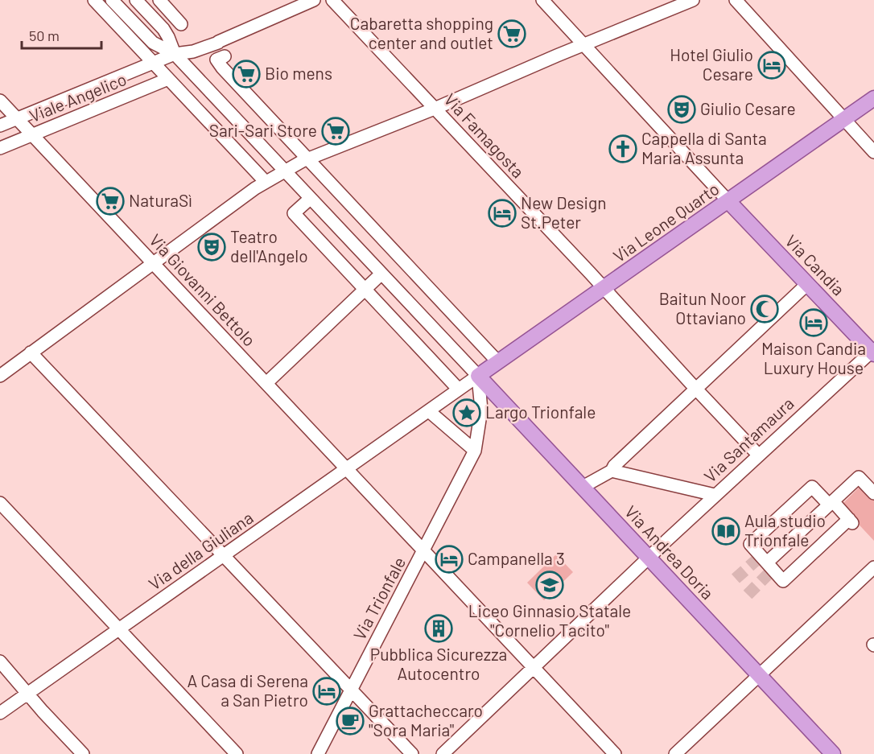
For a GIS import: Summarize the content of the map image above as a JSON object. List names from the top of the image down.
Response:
{
  "streets": {
    "main road": ["Via Leone Quarto", "Via Candia", "Via Andrea Doria"],
    "street": [
      "Viale Angelico",
      "Via Famagosta",
      "Via Giovanni Bettolo",
      "Via Santamaura",
      "Via della Giuliana",
      "Via Trionfale"
    ]
  },
  "crossings": [
    ["Viale Angelico", "Via Giovanni Bettolo"],
    ["Via Famagosta", "Via Leone Quarto"],
    ["Via Famagosta", "Via Santamaura"],
    ["Via Leone Quarto", "Via Candia"],
    ["Via Leone Quarto", "Via Andrea Doria"],
    ["Via Candia", "Via Santamaura"],
    ["Via Giovanni Bettolo", "Via Santamaura"],
    ["Via Giovanni Bettolo", "Via della Giuliana"],
    ["Via Giovanni Bettolo", "Via Trionfale"],
    ["Via Santamaura", "Via Andrea Doria"]
  ],
  "places": {
    "supermarket": [
      "Cabaretta shopping center and outlet",
      "Bio mens",
      "Sari-Sari Store",
      "NaturaSì"
    ],
    "hotel": [
      "Hotel Giulio Cesare",
      "New Design St.Peter",
      "Maison Candia Luxury House",
      "Campanella 3",
      "A Casa di Serena a San Pietro"
    ],
    "theatre": ["Giulio Cesare", "Teatro dell'Angelo"],
    "church": ["Cappella di Santa Maria Assunta"],
    "mosque": ["Baitun Noor Ottaviano"],
    "place": ["Largo Trionfale"],
    "library": ["Aula studio Trionfale"],
    "school or university": ["Liceo Ginnasio Statale \"Cornelio Tacito\""],
    "building": ["Pubblica Sicurezza Autocentro"],
    "cafe": ["Grattacheccaro \"Sora Maria\""]
  },
  "scale_bar": "50 m"
}
